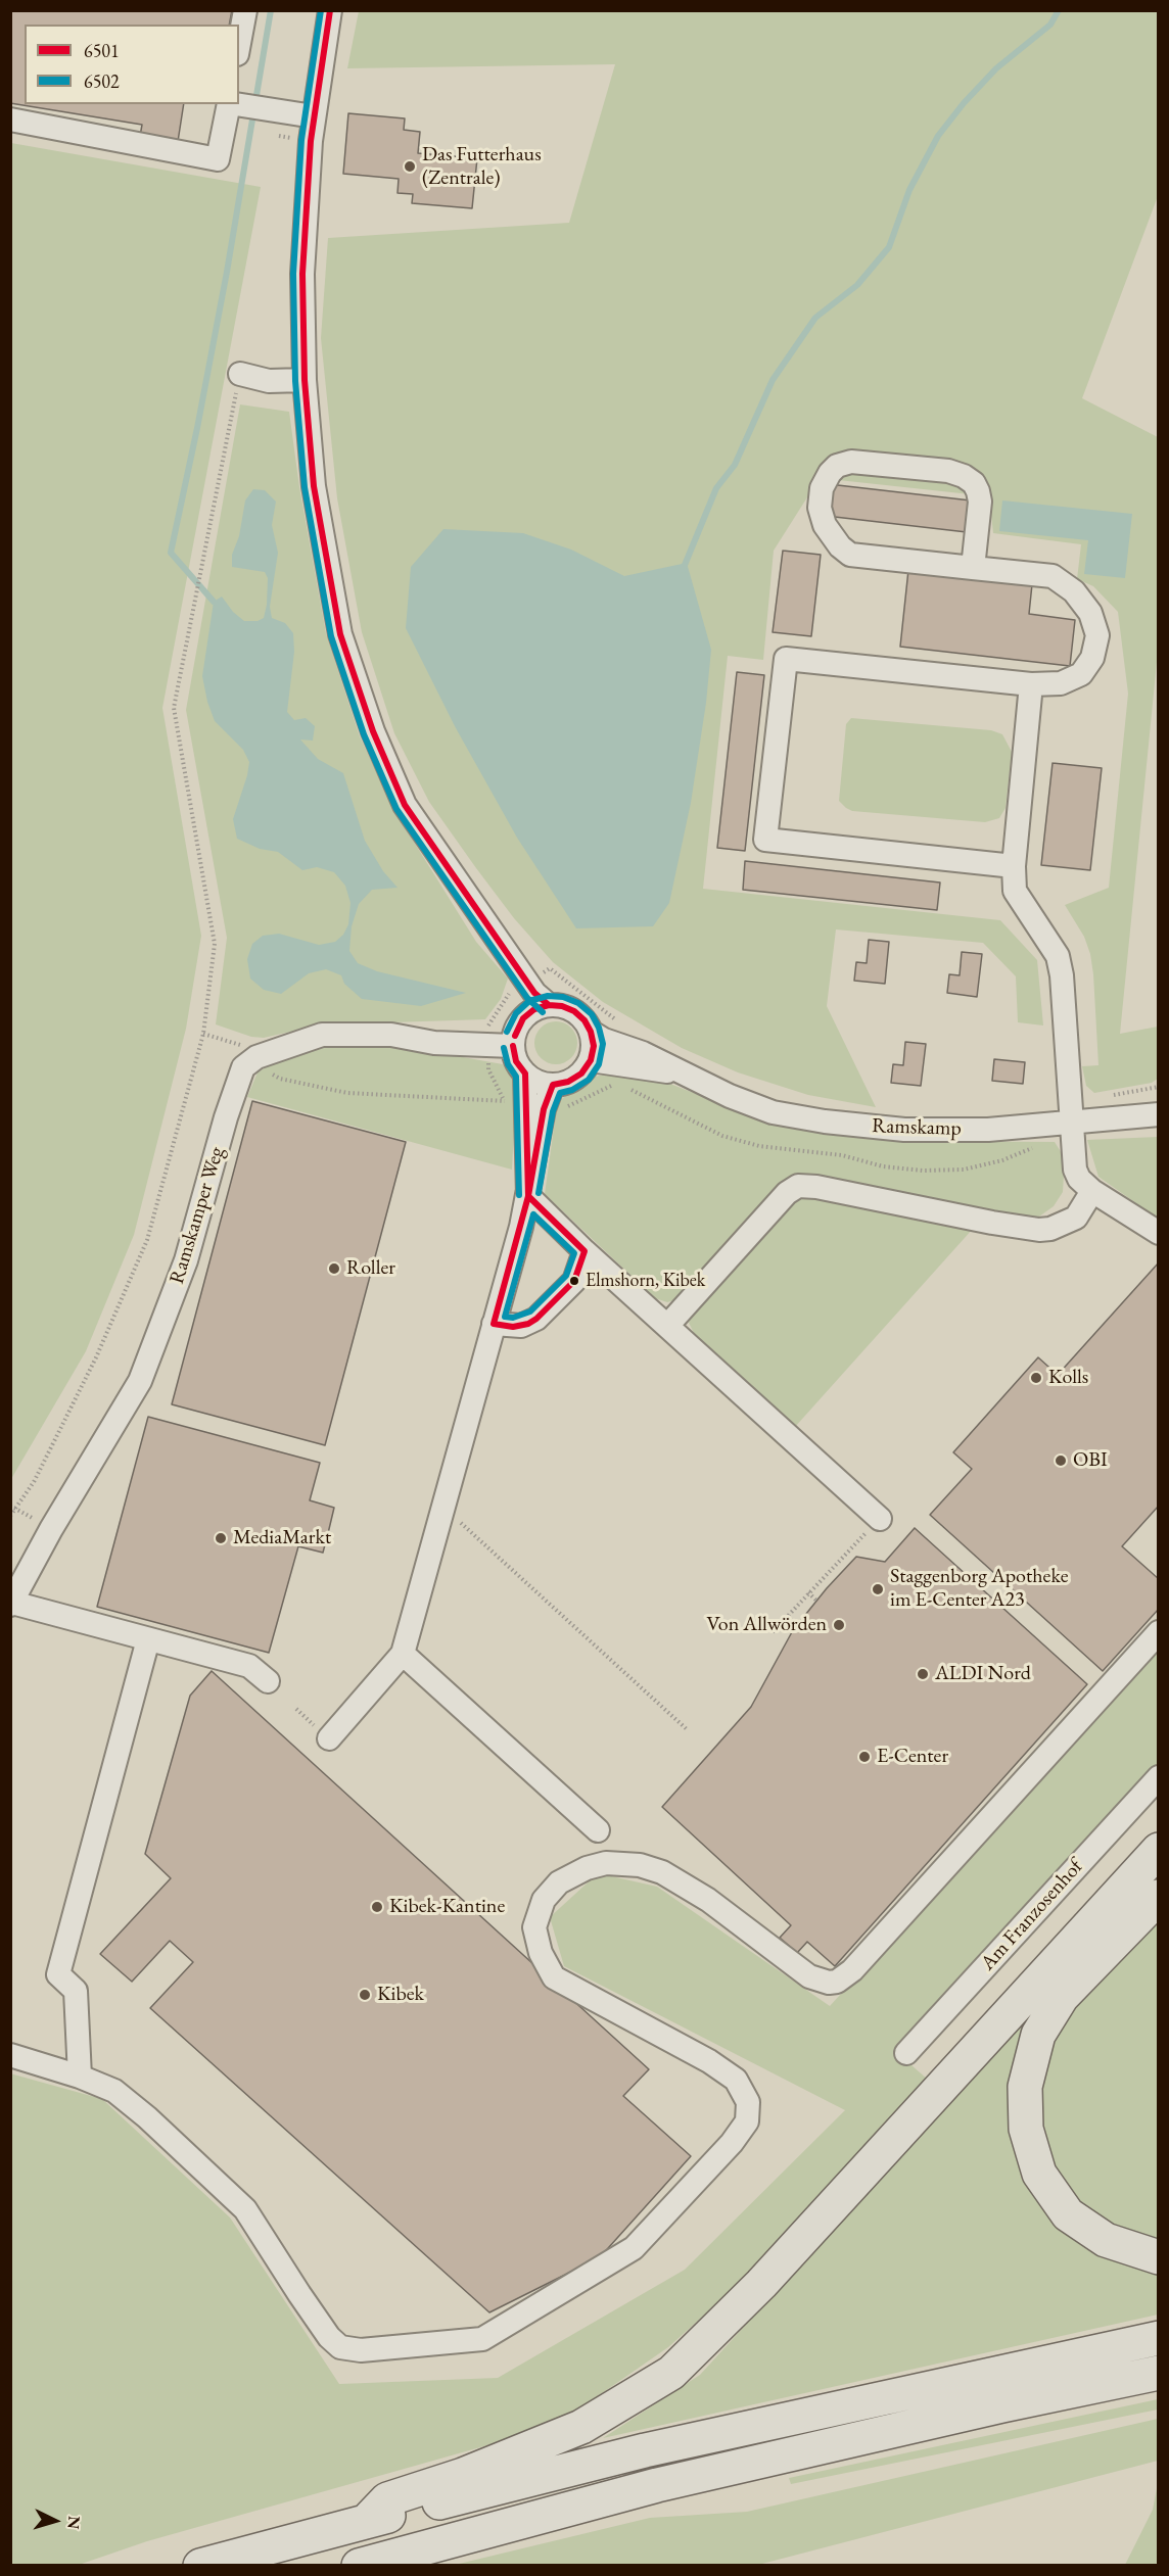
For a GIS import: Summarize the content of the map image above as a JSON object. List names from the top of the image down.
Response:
{
  "streets": {
    "street": ["Ramskamp", "Ramskamper Weg", "Am Franzosenhof"]
  },
  "places": [
    "Das Futterhaus (Zentrale)",
    "Roller",
    "Elmshorn, Kibek",
    "Kolls",
    "OBI",
    "MediaMarkt",
    "Staggenborg Apotheke im E-Center A23",
    "Von Allwörden",
    "ALDI Nord",
    "E-Center",
    "Kibek-Kantine",
    "Kibek"
  ],
  "lines": ["transit line 6501", "transit line 6502"],
  "legend": ["6501", "6502"],
  "north": "right"
}
